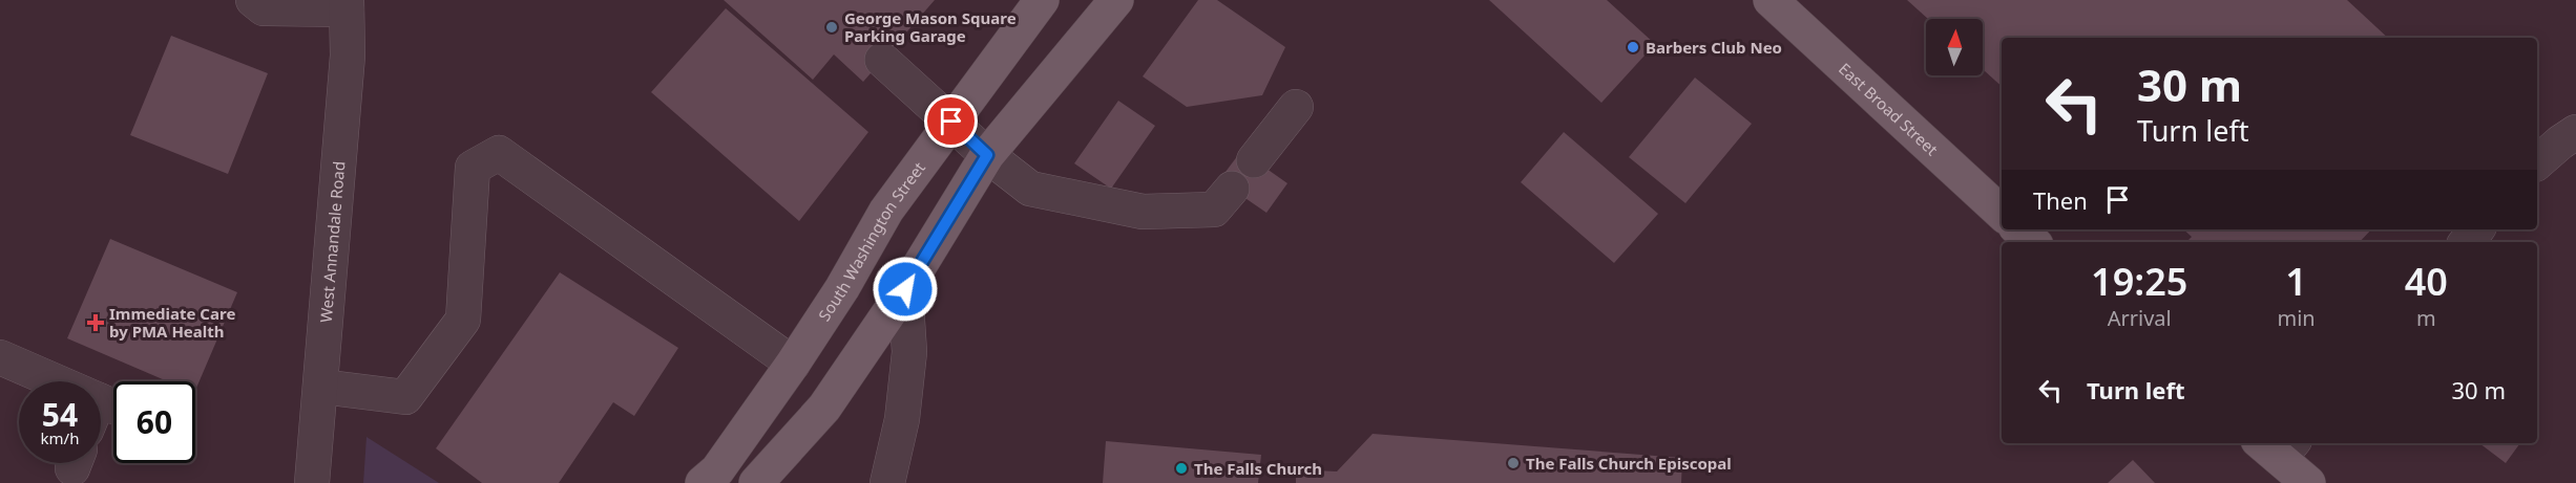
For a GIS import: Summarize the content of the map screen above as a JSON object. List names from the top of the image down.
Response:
{
  "streets": {
    "main road": ["East Broad Street", "South Washington Street"],
    "street": ["West Annandale Road"]
  },
  "places": {
    "other": [
      "George Mason Square Parking Garage",
      "Barbers Club Neo",
      "The Falls Church Episcopal",
      "The Falls Church"
    ],
    "health": ["Immediate Care by PMA Health"]
  },
  "north": "top",
  "page": {
    "turn": ["30 m", "Turn left"],
    "then": "Then",
    "eta": [
      "19:25",
      "Arrival",
      "1",
      "min",
      "40",
      "m"
    ],
    "list": [
      {
        "name": "Turn left",
        "value": "30 m"
      }
    ],
    "speed": "54 km/h",
    "limit": "60"
  }
}
